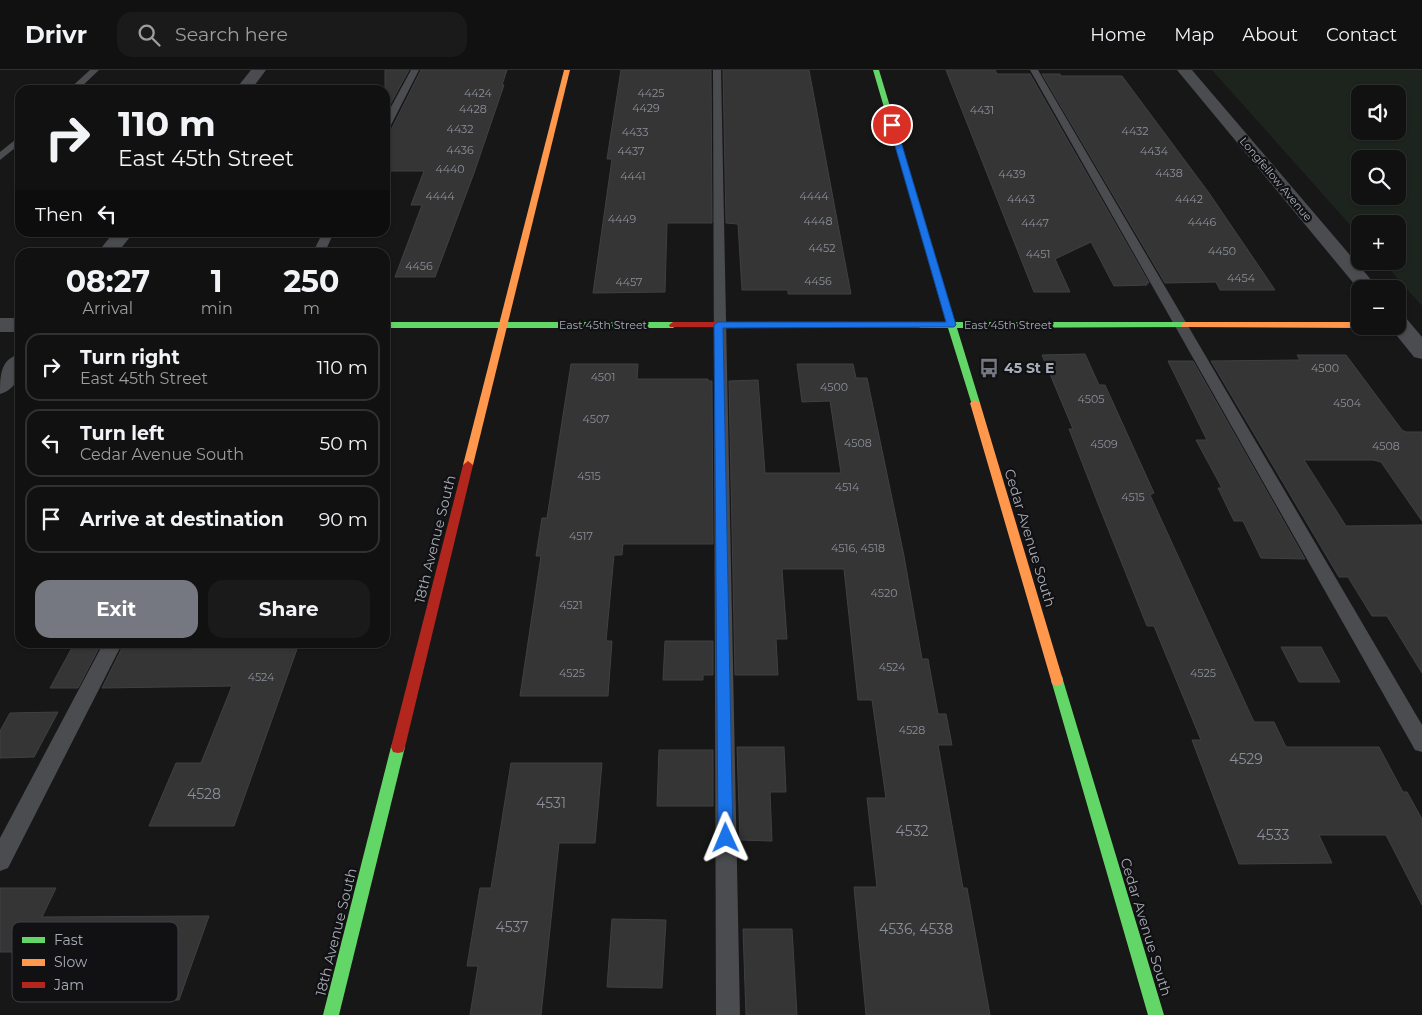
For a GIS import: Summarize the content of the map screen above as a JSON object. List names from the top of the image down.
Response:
{
  "streets": {
    "street": [
      "Longfellow Avenue",
      "East 45th Street",
      "Cedar Avenue South",
      "18th Avenue South"
    ]
  },
  "crossings": [
    ["East 45th Street", "Cedar Avenue South"],
    ["East 45th Street", "18th Avenue South"]
  ],
  "places": {
    "bus stop": ["45 St E"]
  },
  "house_numbers": [
    "4424",
    "4425",
    "4429",
    "4428",
    "4431",
    "4432",
    "4432",
    "4433",
    "4436",
    "4437",
    "4434",
    "4440",
    "4438",
    "4439",
    "4441",
    "4444",
    "4444",
    "4443",
    "4442",
    "4449",
    "4448",
    "4446",
    "4447",
    "4452",
    "4450",
    "4451",
    "4456",
    "4454",
    "4456",
    "4457",
    "4500",
    "4501",
    "4500",
    "4505",
    "4504",
    "4507",
    "4508",
    "4509",
    "4508",
    "4515",
    "4514",
    "4515",
    "4517",
    "4516, 4518",
    "4520",
    "4521",
    "4524",
    "4525",
    "4525",
    "4524",
    "4528",
    "4529",
    "4528",
    "4531",
    "4532",
    "4533",
    "4537",
    "4536, 4538"
  ],
  "legend": ["Fast", "Slow", "Jam"],
  "page": {
    "header": "Drivr",
    "search": "Search here",
    "nav": [
      "Home",
      "Map",
      "About",
      "Contact"
    ],
    "map_buttons": ["+", "−"],
    "turn": ["110 m", "East 45th Street"],
    "then": "Then",
    "eta": [
      "08:27",
      "Arrival",
      "1",
      "min",
      "250",
      "m"
    ],
    "list": [
      {
        "name": "Turn right",
        "note": "East 45th Street",
        "value": "110 m"
      },
      {
        "name": "Turn left",
        "note": "Cedar Avenue South",
        "value": "50 m"
      },
      {
        "name": "Arrive at destination",
        "value": "90 m"
      }
    ],
    "buttons": ["Exit", "Share"]
  }
}
